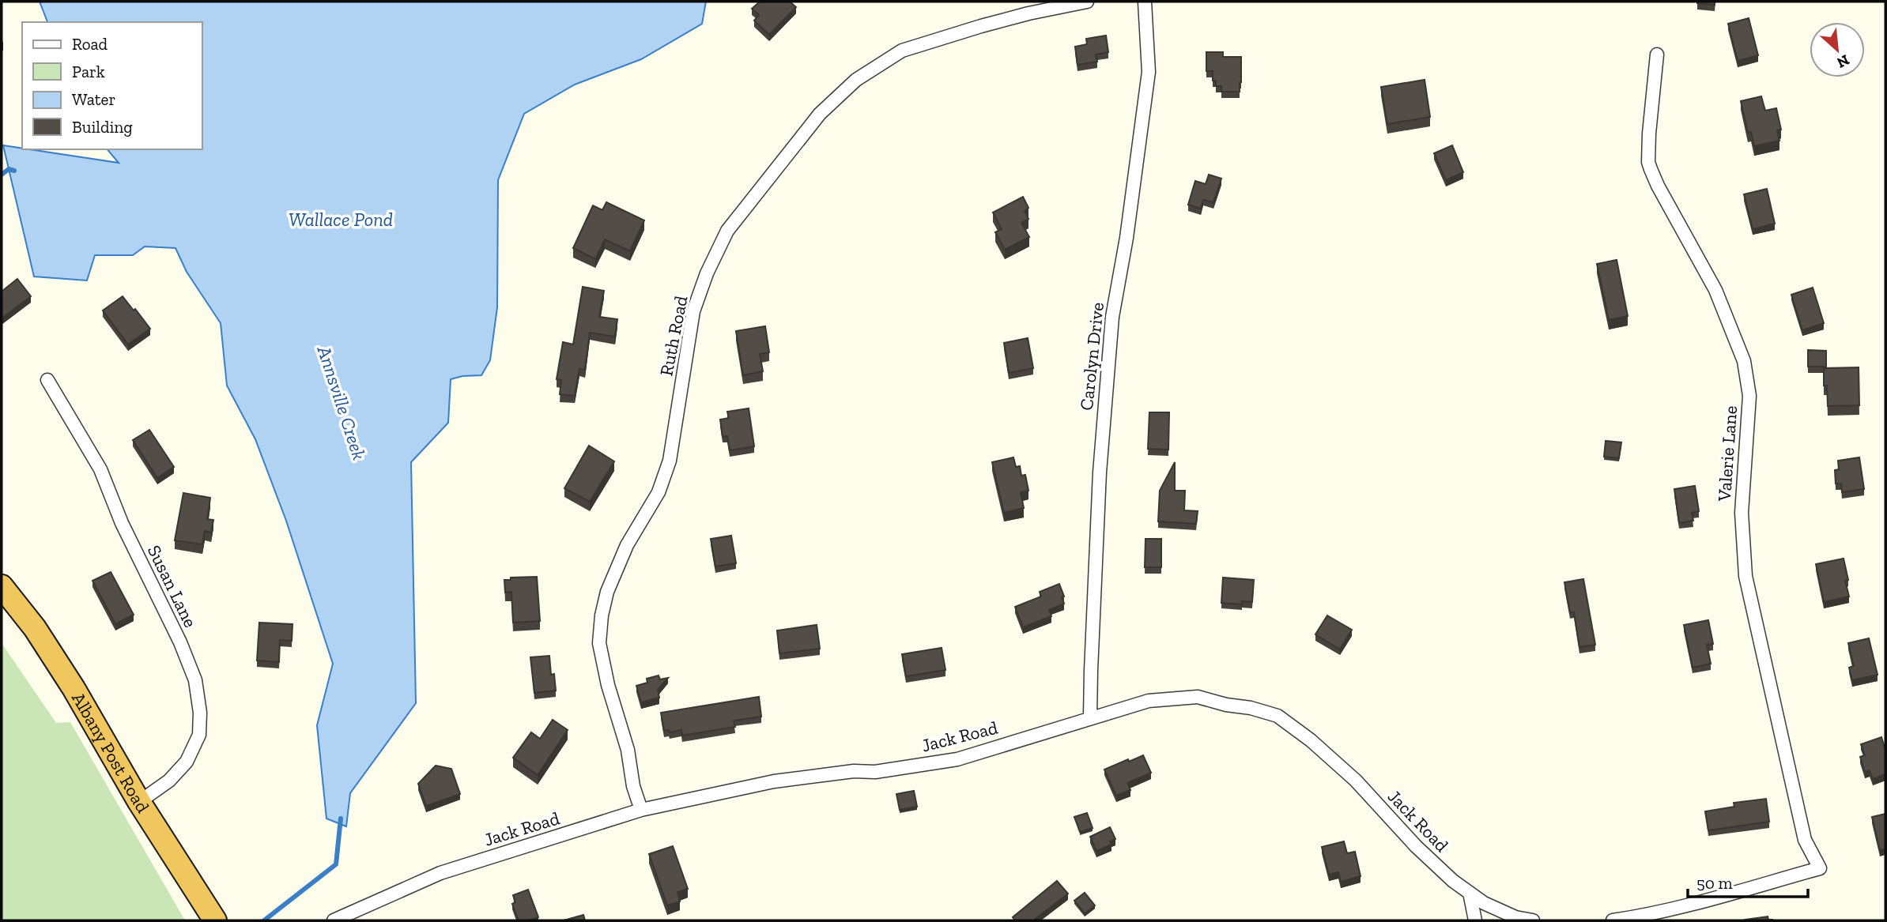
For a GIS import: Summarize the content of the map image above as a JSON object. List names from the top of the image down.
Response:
{
  "streets": {
    "highway": ["Albany Post Road"],
    "street": [
      "Ruth Road",
      "Carolyn Drive",
      "Valerie Lane",
      "Susan Lane",
      "Jack Road"
    ]
  },
  "crossings": [
    ["Ruth Road", "Jack Road"],
    ["Carolyn Drive", "Jack Road"],
    ["Susan Lane", "Albany Post Road"]
  ],
  "water": ["Wallace Pond", "Annsville Creek"],
  "legend": [
    "Road",
    "Park",
    "Water",
    "Building"
  ],
  "scale_bar": "50 m",
  "north": "bottom right"
}
